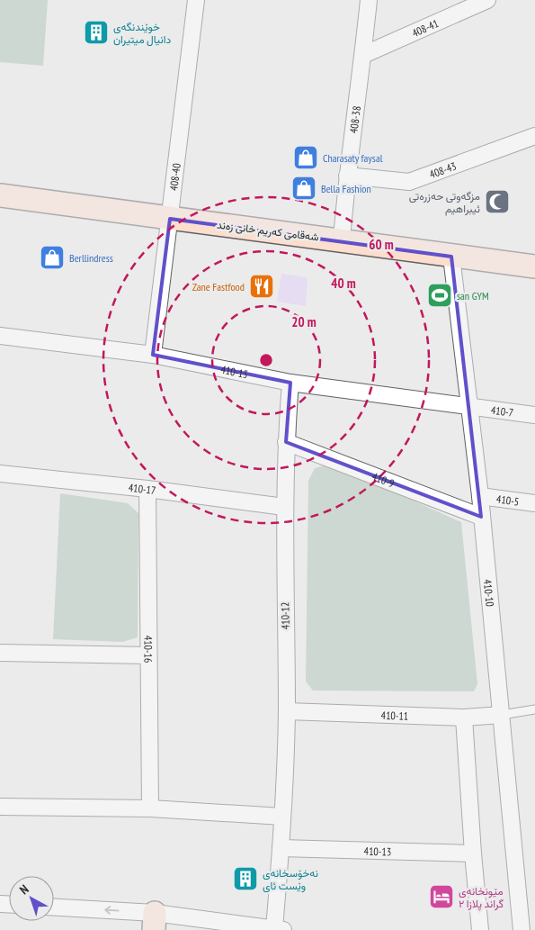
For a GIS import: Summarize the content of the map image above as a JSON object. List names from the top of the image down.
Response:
{
  "streets": {
    "street": [
      "408-41",
      "408-38",
      "408-43",
      "408-40",
      "شەقامی کەریم خانی زەند",
      "410-15",
      "410-7",
      "410-9",
      "410-17",
      "410-5",
      "410-10",
      "410-12",
      "410-16",
      "410-11",
      "410-13"
    ]
  },
  "crossings": [
    ["408-41", "408-38"],
    ["408-38", "408-43"],
    ["408-38", "شەقامی کەریم خانی زەند"],
    ["408-40", "شەقامی کەریم خانی زەند"],
    ["408-40", "410-15"],
    ["شەقامی کەریم خانی زەند", "410-10"],
    ["410-15", "410-7"],
    ["410-15", "410-10"],
    ["410-15", "410-12"],
    ["410-7", "410-10"],
    ["410-9", "410-10"],
    ["410-9", "410-12"],
    ["410-17", "410-12"],
    ["410-17", "410-16"],
    ["410-5", "410-10"],
    ["410-10", "410-11"],
    ["410-12", "410-11"],
    ["410-12", "410-13"]
  ],
  "places": {
    "building": ["خوێندنگەی دانیال میتیران", "نەخۆسخانەی وێست ئای"],
    "shop": ["Charasaty faysal", "Bella Fashion", "Berllindress"],
    "mosque": ["مزگەوتی حەزرەتی ئیبراهیم"],
    "restaurant": ["Zane Fastfood"],
    "sports": ["san GYM"],
    "hotel": ["مێونخانەی گراند پلازا ٢"]
  },
  "north": "top left",
  "rings": ["60 m", "40 m", "20 m"]
}
